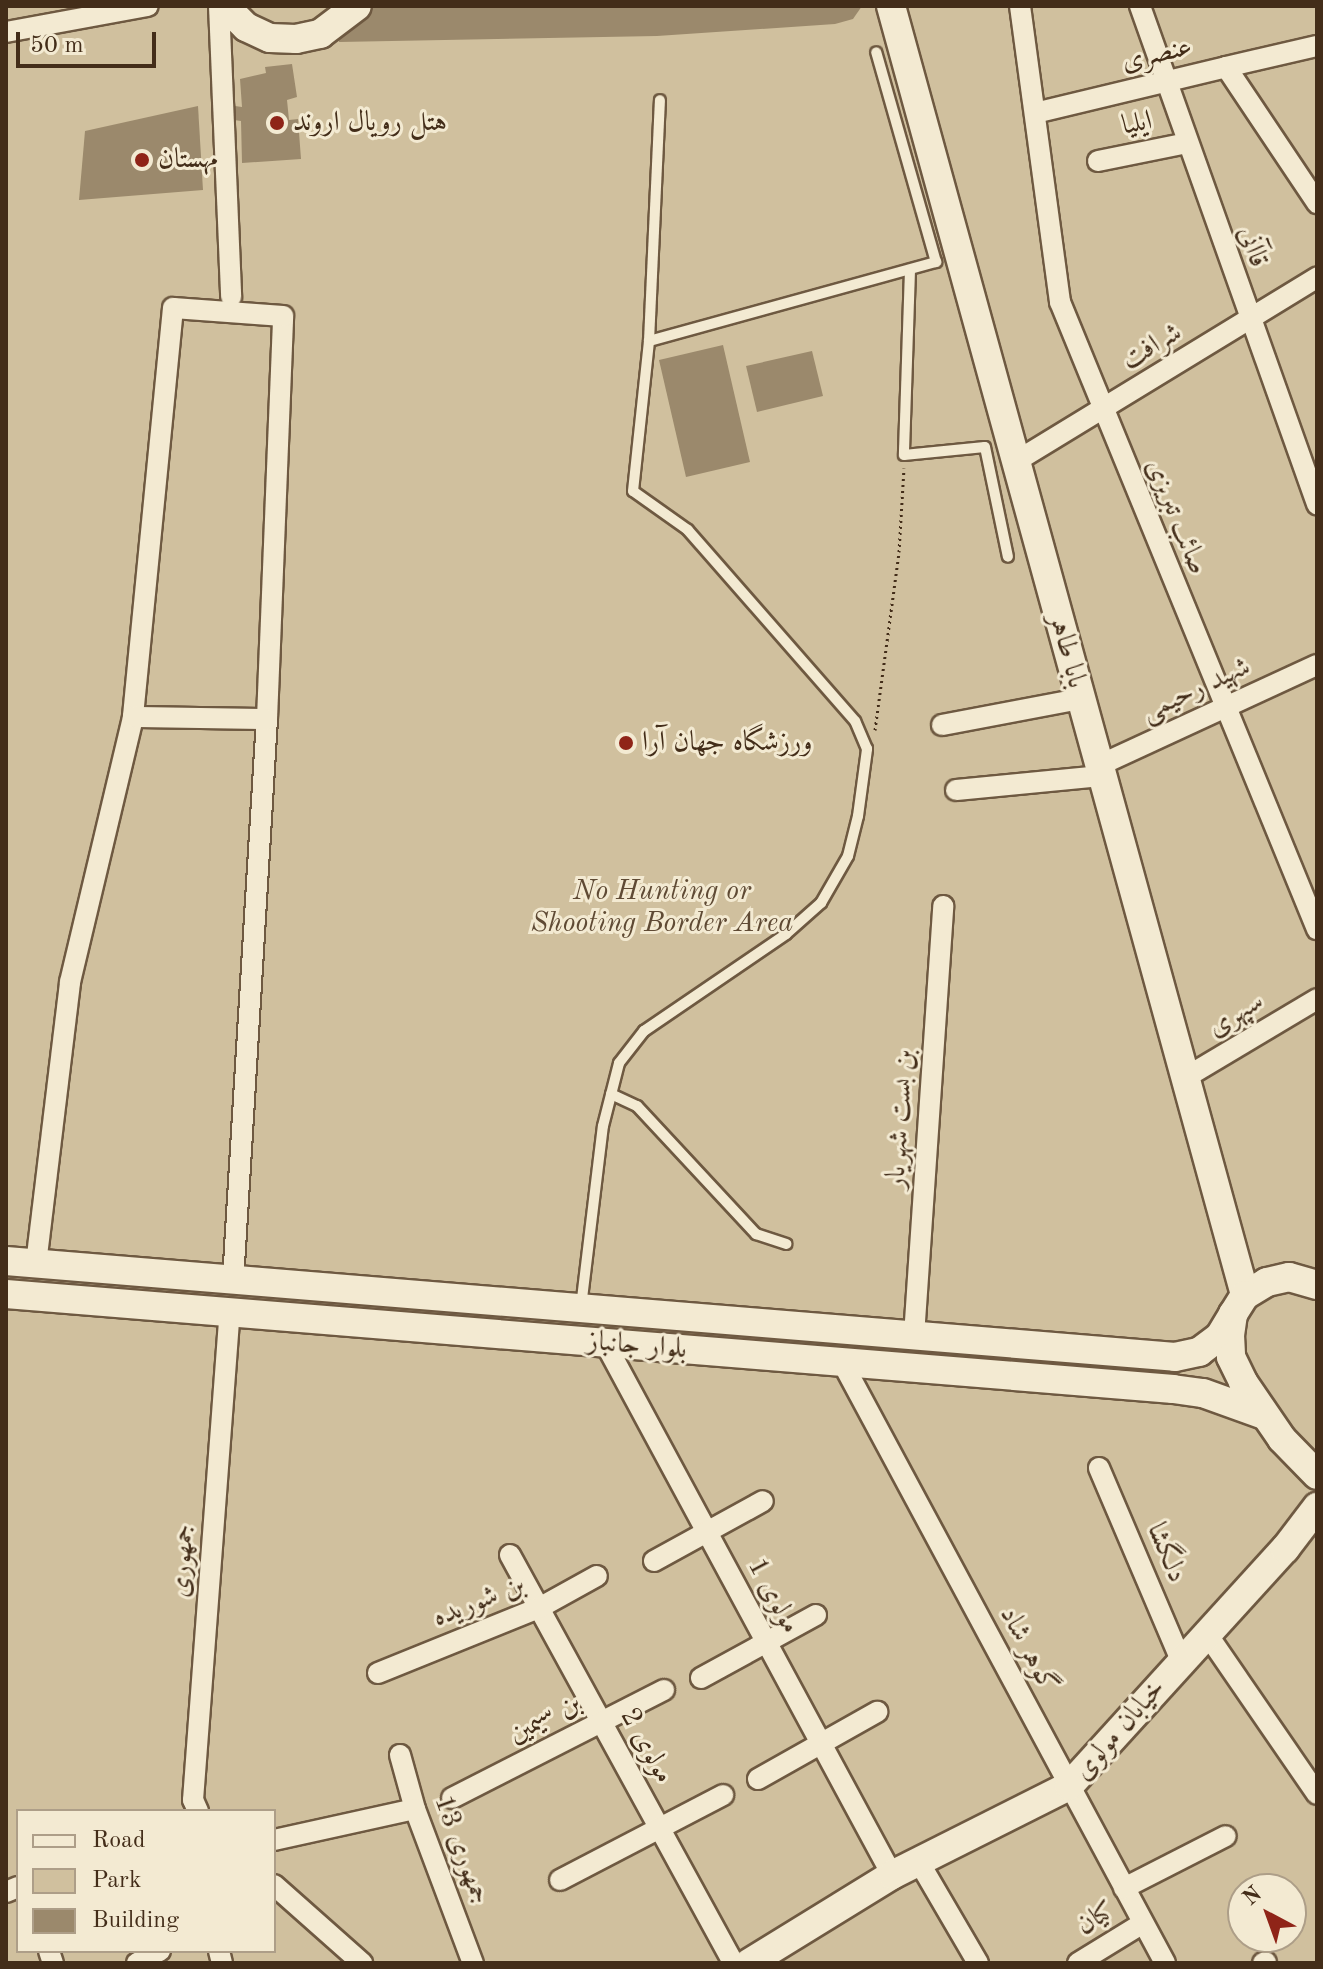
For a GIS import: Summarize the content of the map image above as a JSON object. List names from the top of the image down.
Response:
{
  "streets": {
    "main road": ["بابا طاهر", "بلوار جانباز", "خیابان مولوی"],
    "street": [
      "عنصری",
      "ایلیا",
      "قاآنی",
      "شرافت",
      "صائب تبریزی",
      "شهید رحیمی",
      "سپهری",
      "بن بست شهریار",
      "دلگشا",
      "جمهوری",
      "مولوی 1",
      "بن شوریده",
      "گوهر شاد",
      "بن سیمین",
      "مولوی 2",
      "جمهوری 13",
      "کیان"
    ]
  },
  "crossings": [
    ["عنصری", "قاآنی"],
    ["عنصری", "صائب تبریزی"],
    ["ایلیا", "قاآنی"],
    ["قاآنی", "شرافت"],
    ["شرافت", "صائب تبریزی"],
    ["شرافت", "بابا طاهر"],
    ["صائب تبریزی", "شهید رحیمی"],
    ["بابا طاهر", "شهید رحیمی"],
    ["بابا طاهر", "سپهری"],
    ["بابا طاهر", "بلوار جانباز"],
    ["بن بست شهریار", "بلوار جانباز"],
    ["بلوار جانباز", "جمهوری"],
    ["بلوار جانباز", "مولوی 1"],
    ["بلوار جانباز", "گوهر شاد"],
    ["دلگشا", "خیابان مولوی"],
    ["مولوی 1", "خیابان مولوی"],
    ["بن شوریده", "مولوی 2"],
    ["گوهر شاد", "خیابان مولوی"],
    ["گوهر شاد", "کیان"],
    ["بن سیمین", "مولوی 2"]
  ],
  "parks": ["No Hunting or Shooting Border Area"],
  "places": ["هتل رویال اروند", "مهستان", "ورزشگاه جهان آرا"],
  "legend": ["Road", "Park", "Building"],
  "scale_bar": "50 m",
  "north": "top left"
}
